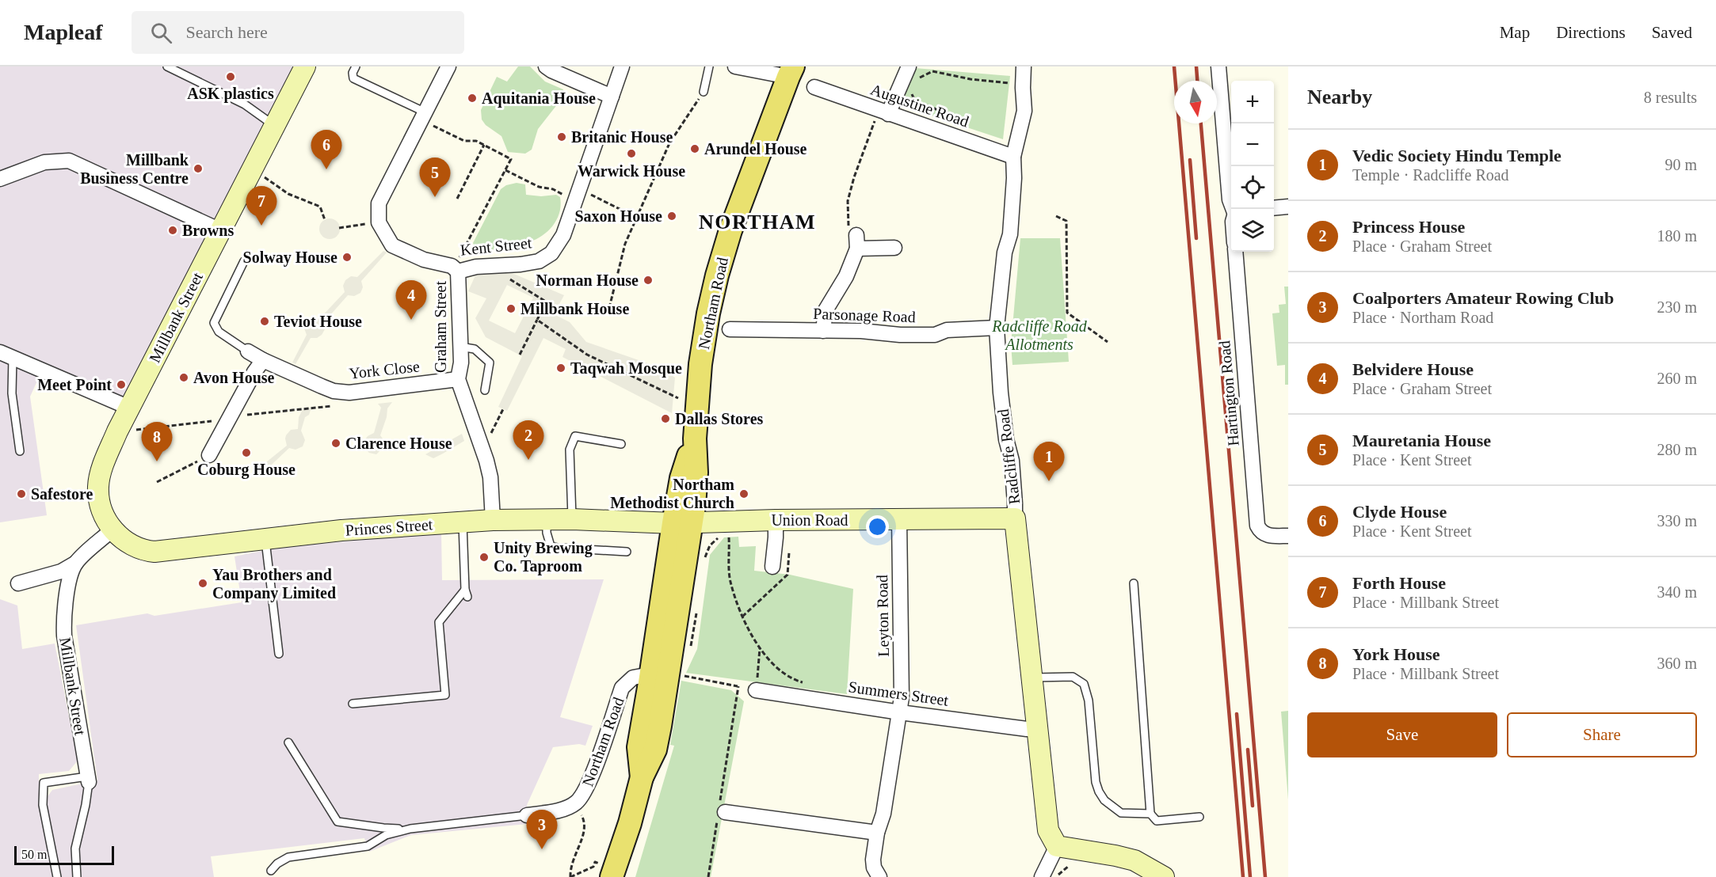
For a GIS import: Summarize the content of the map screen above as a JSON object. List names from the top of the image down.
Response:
{
  "streets": {
    "main road": ["Northam Road"],
    "street": [
      "Augustine Road",
      "Kent Street",
      "Parsonage Road",
      "Millbank Street",
      "Graham Street",
      "York Close",
      "Hartington Road",
      "Radcliffe Road",
      "Union Road",
      "Princes Street",
      "Leyton Road",
      "Summers Street"
    ]
  },
  "crossings": [
    ["Augustine Road", "Radcliffe Road"],
    ["Kent Street", "Graham Street"],
    ["Northam Road", "Union Road"],
    ["Northam Road", "Princes Street"],
    ["Parsonage Road", "Radcliffe Road"],
    ["Millbank Street", "Princes Street"],
    ["Graham Street", "York Close"],
    ["Graham Street", "Princes Street"],
    ["Radcliffe Road", "Union Road"],
    ["Radcliffe Road", "Summers Street"],
    ["Union Road", "Princes Street"],
    ["Union Road", "Leyton Road"],
    ["Leyton Road", "Summers Street"]
  ],
  "districts": ["NORTHAM"],
  "parks": ["Radcliffe Road Allotments"],
  "places": [
    "ASK plastics",
    "Aquitania House",
    "Britanic House",
    "Arundel House",
    "Warwick House",
    "Millbank Business Centre",
    "Saxon House",
    "Browns",
    "Solway House",
    "Norman House",
    "Millbank House",
    "Teviot House",
    "Taqwah Mosque",
    "Avon House",
    "Meet Point",
    "Dallas Stores",
    "Clarence House",
    "Coburg House",
    "Safestore",
    "Northam Methodist Church",
    "Unity Brewing Co. Taproom",
    "Yau Brothers and Company Limited"
  ],
  "scale_bar": "50 m",
  "north": "bottom",
  "page": {
    "header": "Mapleaf",
    "search": "Search here",
    "nav": ["Map", "Directions", "Saved"],
    "heading": ["Nearby", "8 results"],
    "map_buttons": ["+", "−"],
    "list": [
      {
        "mark": "1",
        "name": "Vedic Society Hindu Temple",
        "note": "Temple · Radcliffe Road",
        "value": "90 m"
      },
      {
        "mark": "2",
        "name": "Princess House",
        "note": "Place · Graham Street",
        "value": "180 m"
      },
      {
        "mark": "3",
        "name": "Coalporters Amateur Rowing Club",
        "note": "Place · Northam Road",
        "value": "230 m"
      },
      {
        "mark": "4",
        "name": "Belvidere House",
        "note": "Place · Graham Street",
        "value": "260 m"
      },
      {
        "mark": "5",
        "name": "Mauretania House",
        "note": "Place · Kent Street",
        "value": "280 m"
      },
      {
        "mark": "6",
        "name": "Clyde House",
        "note": "Place · Kent Street",
        "value": "330 m"
      },
      {
        "mark": "7",
        "name": "Forth House",
        "note": "Place · Millbank Street",
        "value": "340 m"
      },
      {
        "mark": "8",
        "name": "York House",
        "note": "Place · Millbank Street",
        "value": "360 m"
      }
    ],
    "pins": [
      "6",
      "5",
      "7",
      "4",
      "2",
      "8",
      "1",
      "3"
    ],
    "buttons": ["Save", "Share"],
    "scale": "50 m"
  }
}
